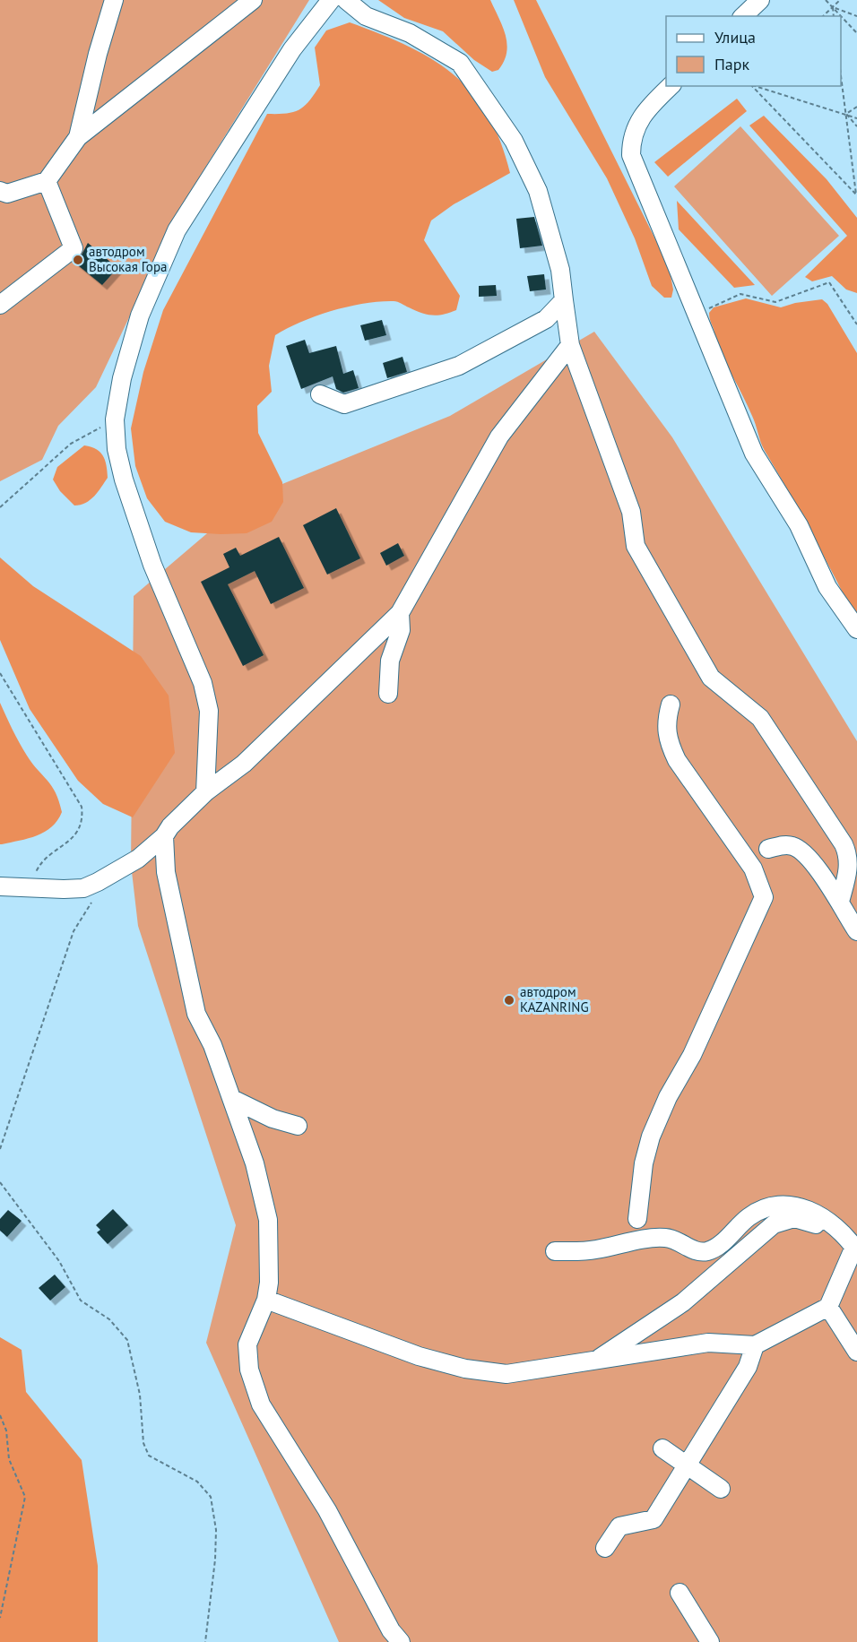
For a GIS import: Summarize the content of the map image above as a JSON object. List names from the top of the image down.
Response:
{
  "places": ["автодром Высокая Гора", "автодром KAZANRING"],
  "legend": ["Улица", "Парк"]
}
